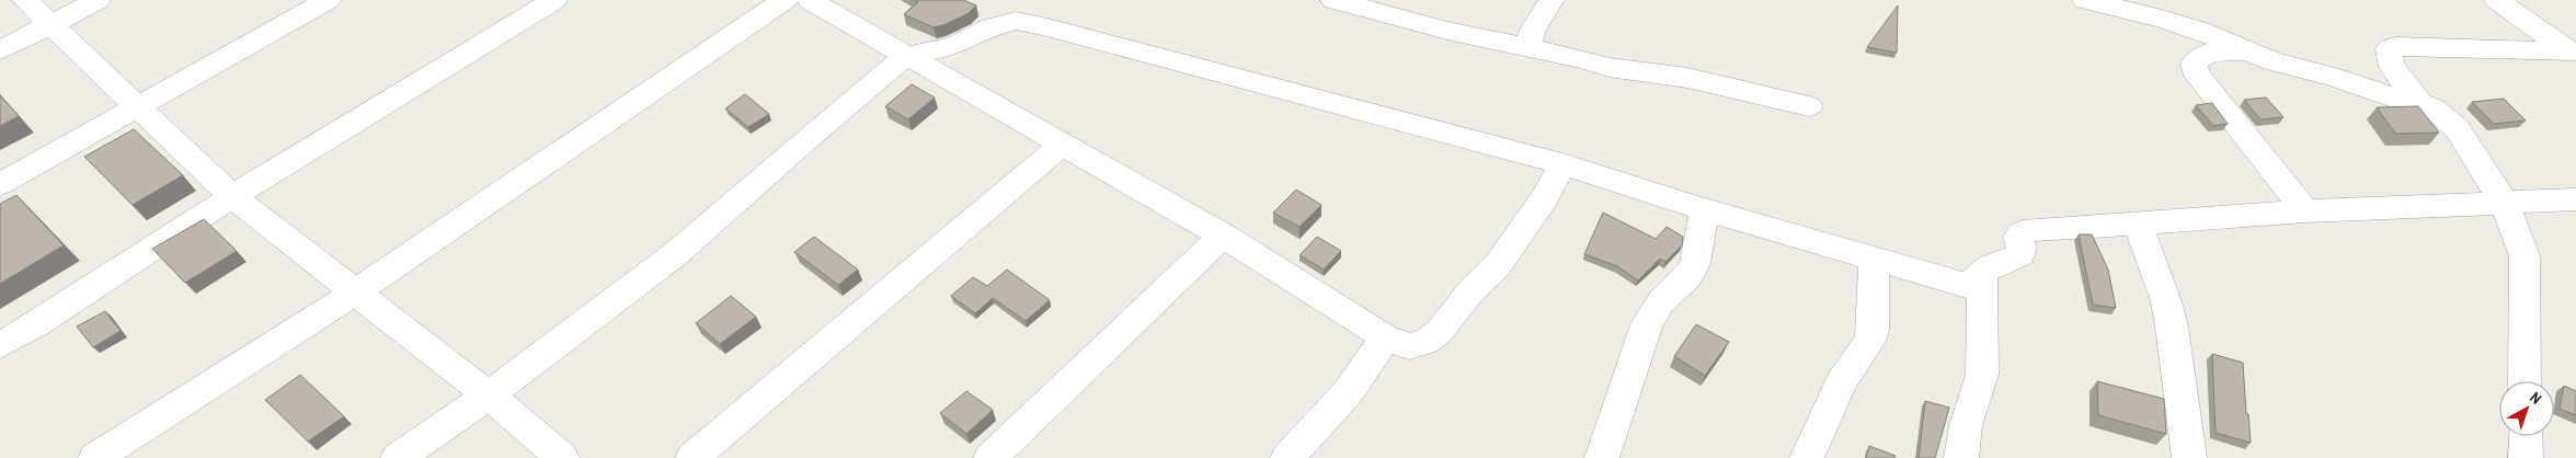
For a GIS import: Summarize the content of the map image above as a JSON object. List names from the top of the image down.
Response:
{
  "north": "top right"
}
